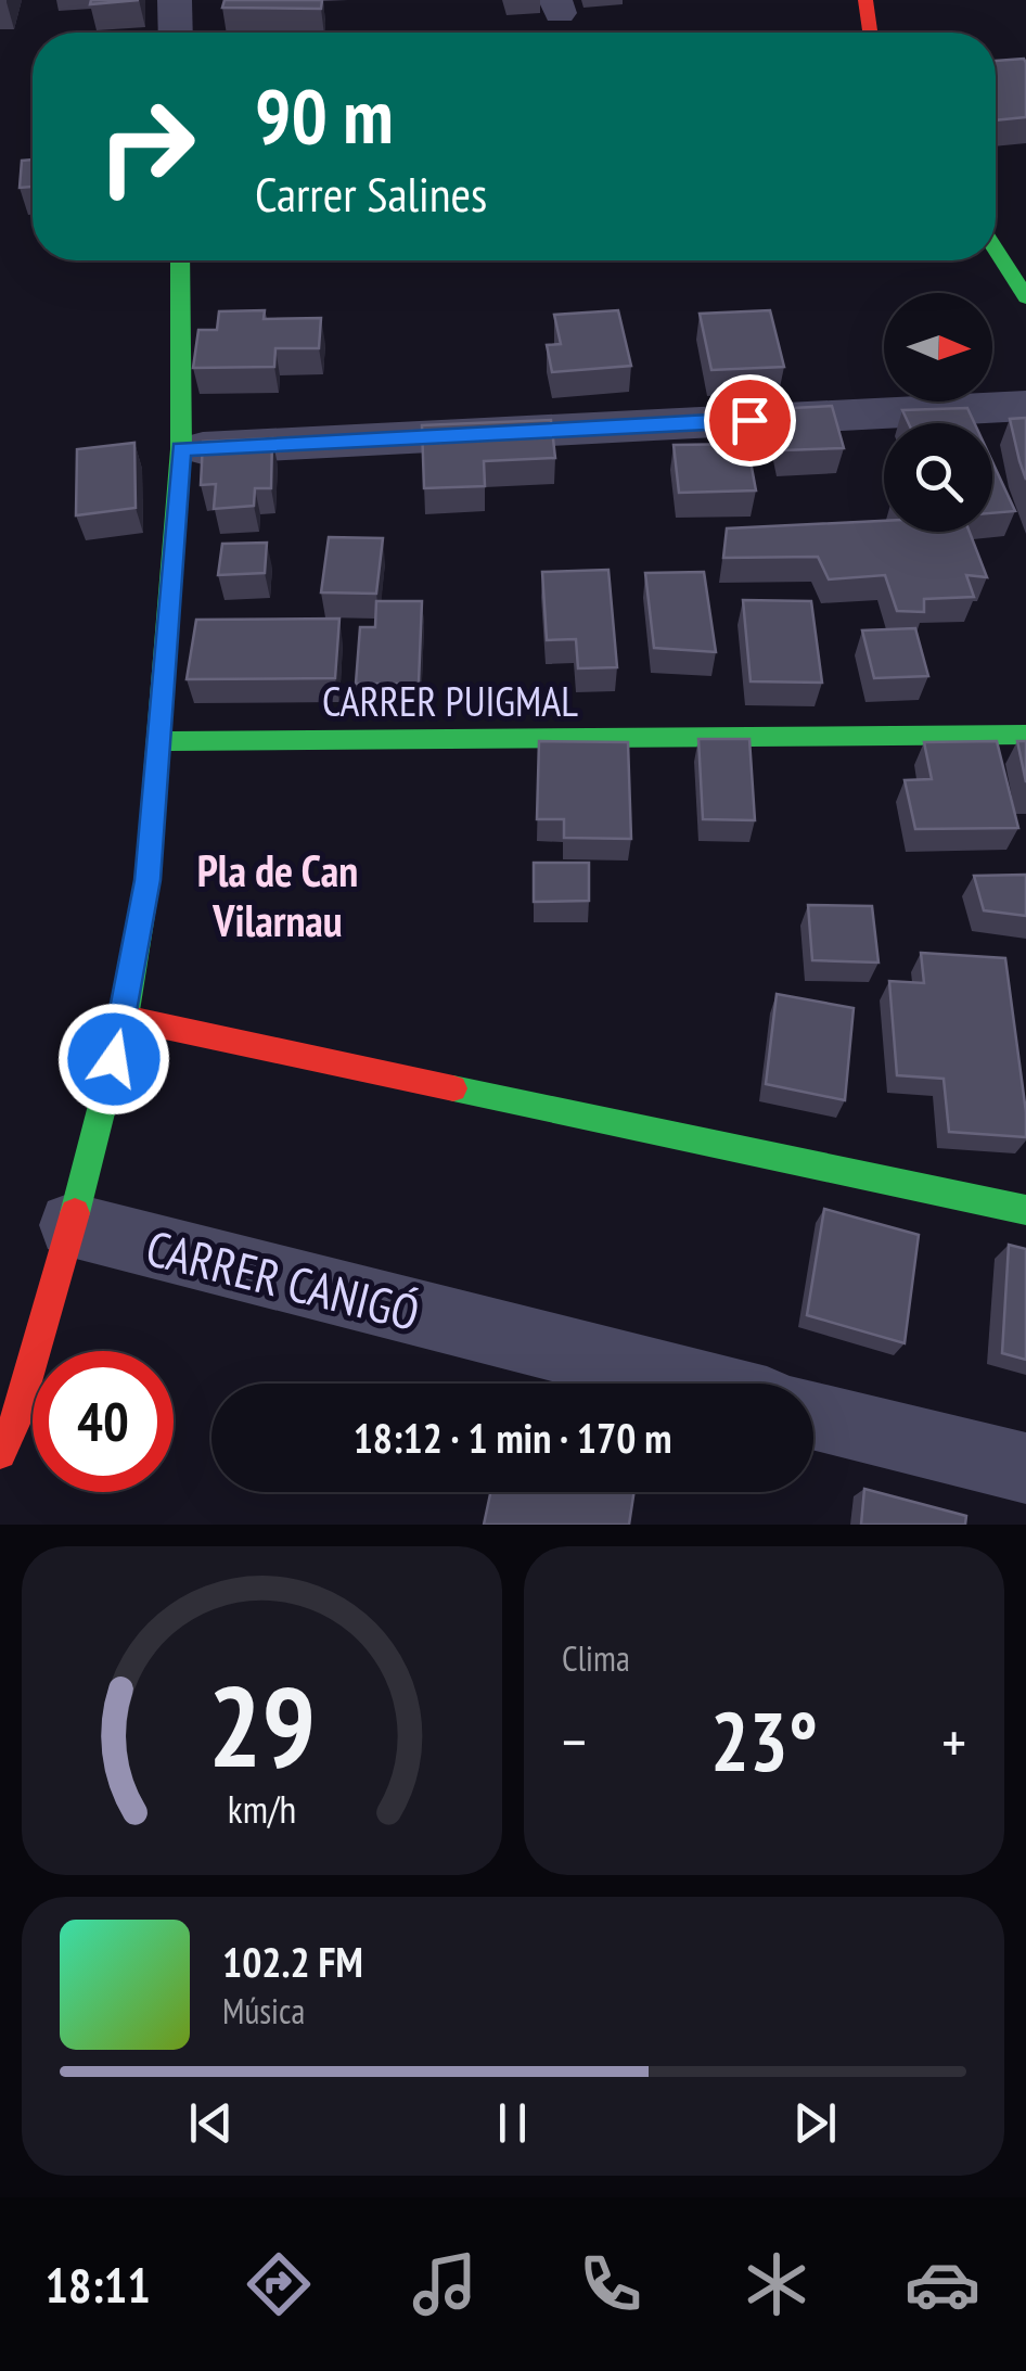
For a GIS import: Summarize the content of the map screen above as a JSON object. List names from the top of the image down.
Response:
{
  "streets": {
    "street": ["CARRER PUIGMAL", "CARRER CANIGÓ"]
  },
  "districts": ["Pla de Can Vilarnau"],
  "north": "right",
  "page": {
    "turn": ["90 m", "Carrer Salines"],
    "limit": "40",
    "trip": "18:12 · 1 min · 170 m",
    "tile": "Clima",
    "heat": ["−", "23°", "+"],
    "song": ["102.2 FM", "Música"],
    "tabs": "18:11",
    "gauge": ["29", "km/h"]
  }
}
